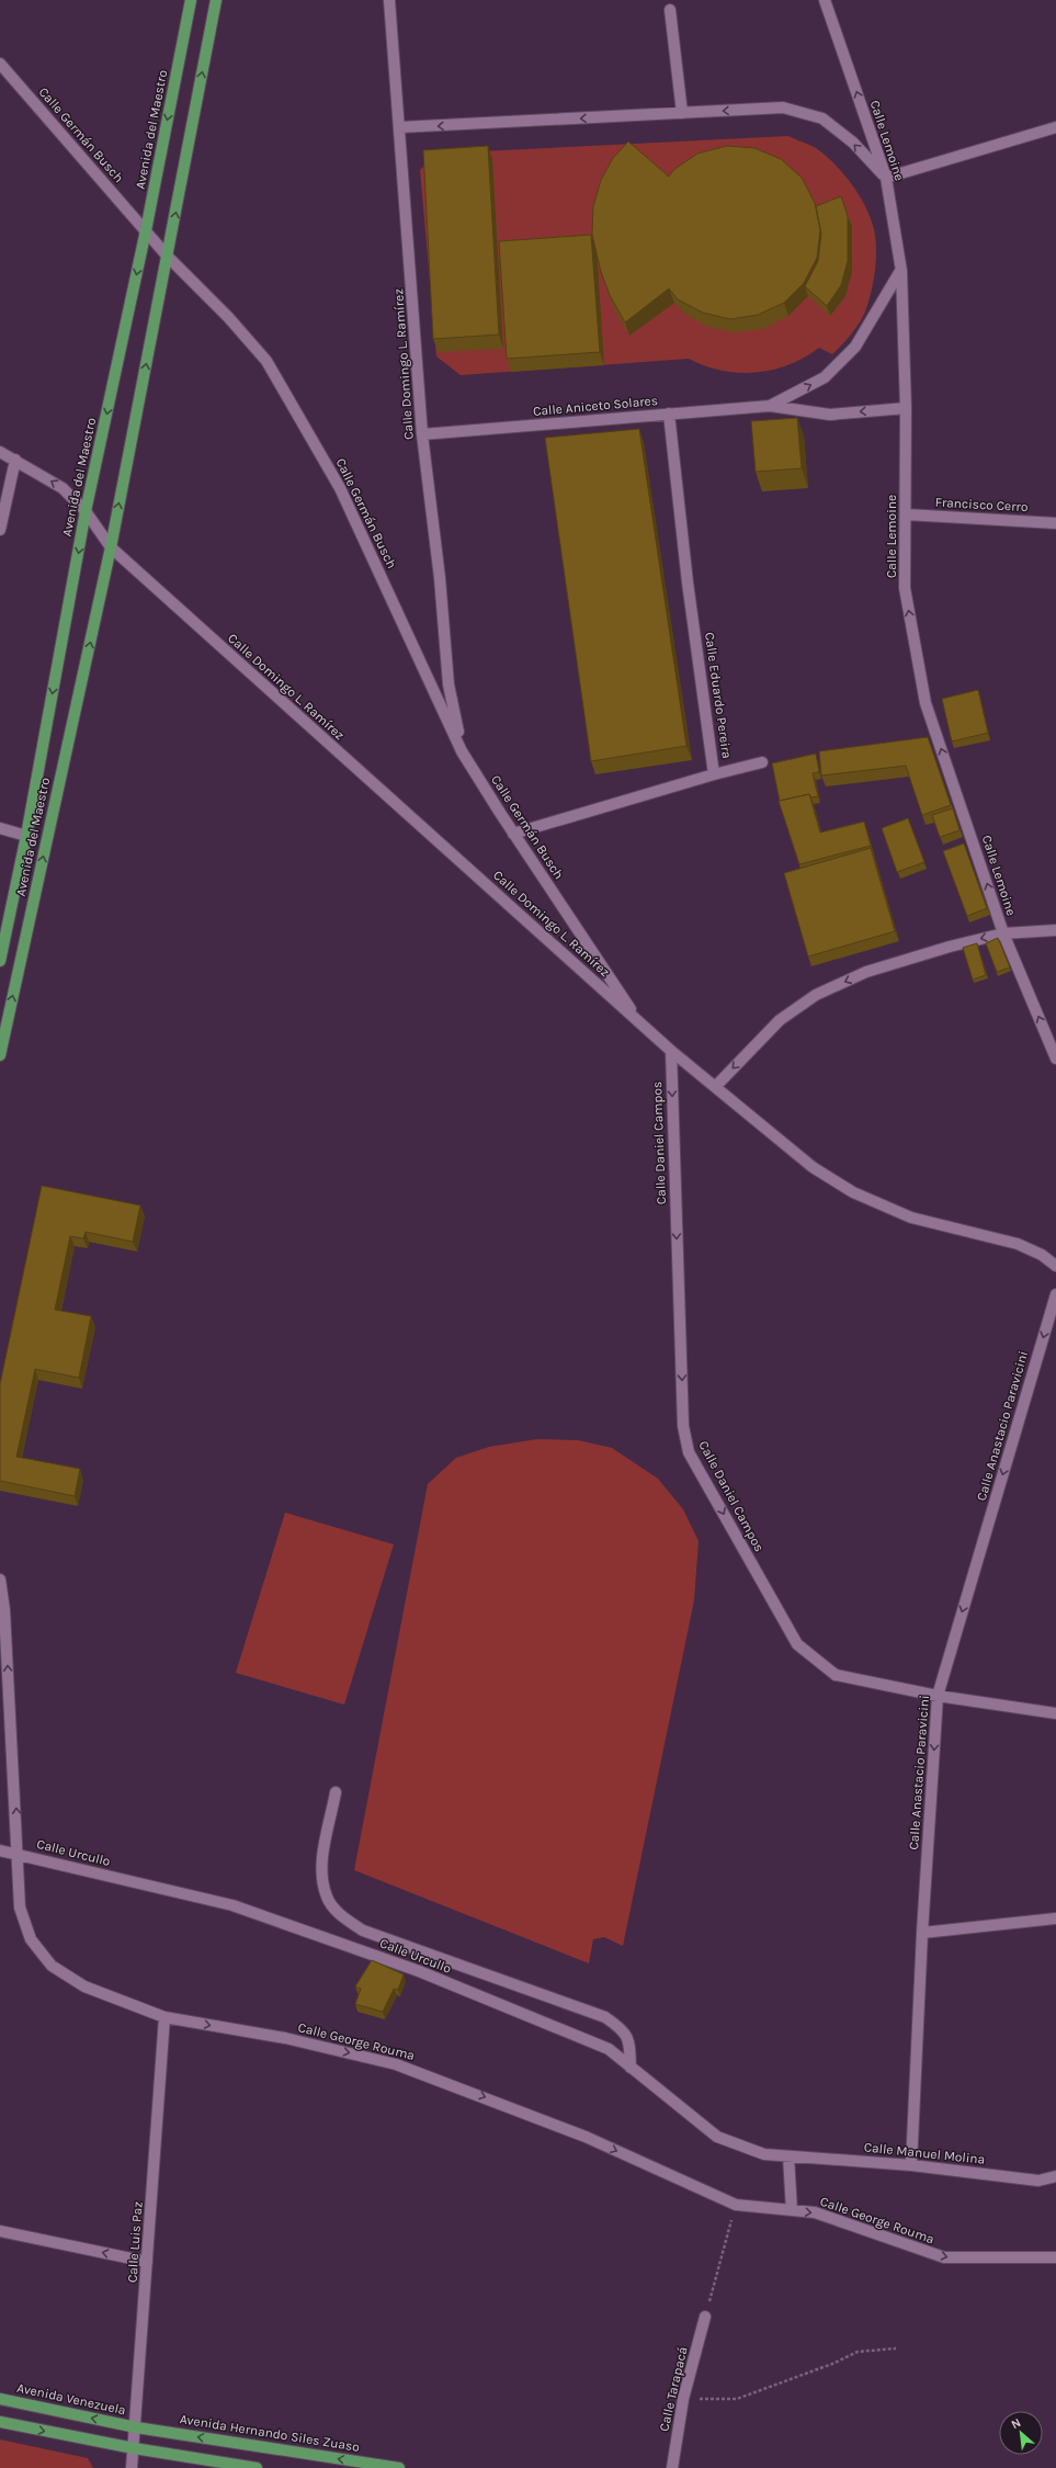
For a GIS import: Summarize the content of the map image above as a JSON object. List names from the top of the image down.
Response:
{
  "streets": {
    "main road": ["Avenida del Maestro", "Avenida Venezuela", "Avenida Hernando Siles Zuaso"],
    "street": [
      "Calle Germán Busch",
      "Calle Lemoine",
      "Calle Domingo L. Ramírez",
      "Calle Aniceto Solares",
      "Francisco Cerro",
      "Calle Eduardo Pereira",
      "Calle Daniel Campos",
      "Calle Anastacio Paravicini",
      "Calle Urcullo",
      "Calle George Rouma",
      "Calle Manuel Molina",
      "Calle Luis Paz",
      "Calle Tarapacá"
    ]
  },
  "crossings": [
    ["Avenida del Maestro", "Calle Germán Busch"],
    ["Avenida del Maestro", "Calle Domingo L. Ramírez"],
    ["Calle Germán Busch", "Calle Domingo L. Ramírez"],
    ["Calle Germán Busch", "Calle Eduardo Pereira"],
    ["Calle Lemoine", "Calle Aniceto Solares"],
    ["Calle Lemoine", "Francisco Cerro"],
    ["Calle Domingo L. Ramírez", "Calle Aniceto Solares"],
    ["Calle Domingo L. Ramírez", "Calle Daniel Campos"],
    ["Calle Aniceto Solares", "Calle Eduardo Pereira"],
    ["Calle Daniel Campos", "Calle Anastacio Paravicini"],
    ["Calle Anastacio Paravicini", "Calle Manuel Molina"],
    ["Calle Urcullo", "Calle George Rouma"],
    ["Calle Urcullo", "Calle Manuel Molina"],
    ["Calle George Rouma", "Calle Luis Paz"],
    ["Calle Luis Paz", "Avenida Venezuela"],
    ["Calle Luis Paz", "Avenida Hernando Siles Zuaso"],
    ["Avenida Venezuela", "Avenida Hernando Siles Zuaso"]
  ],
  "one_way": ["Calle Lemoine", "Calle Daniel Campos", "Calle Anastacio Paravicini"],
  "north": "top left"
}
